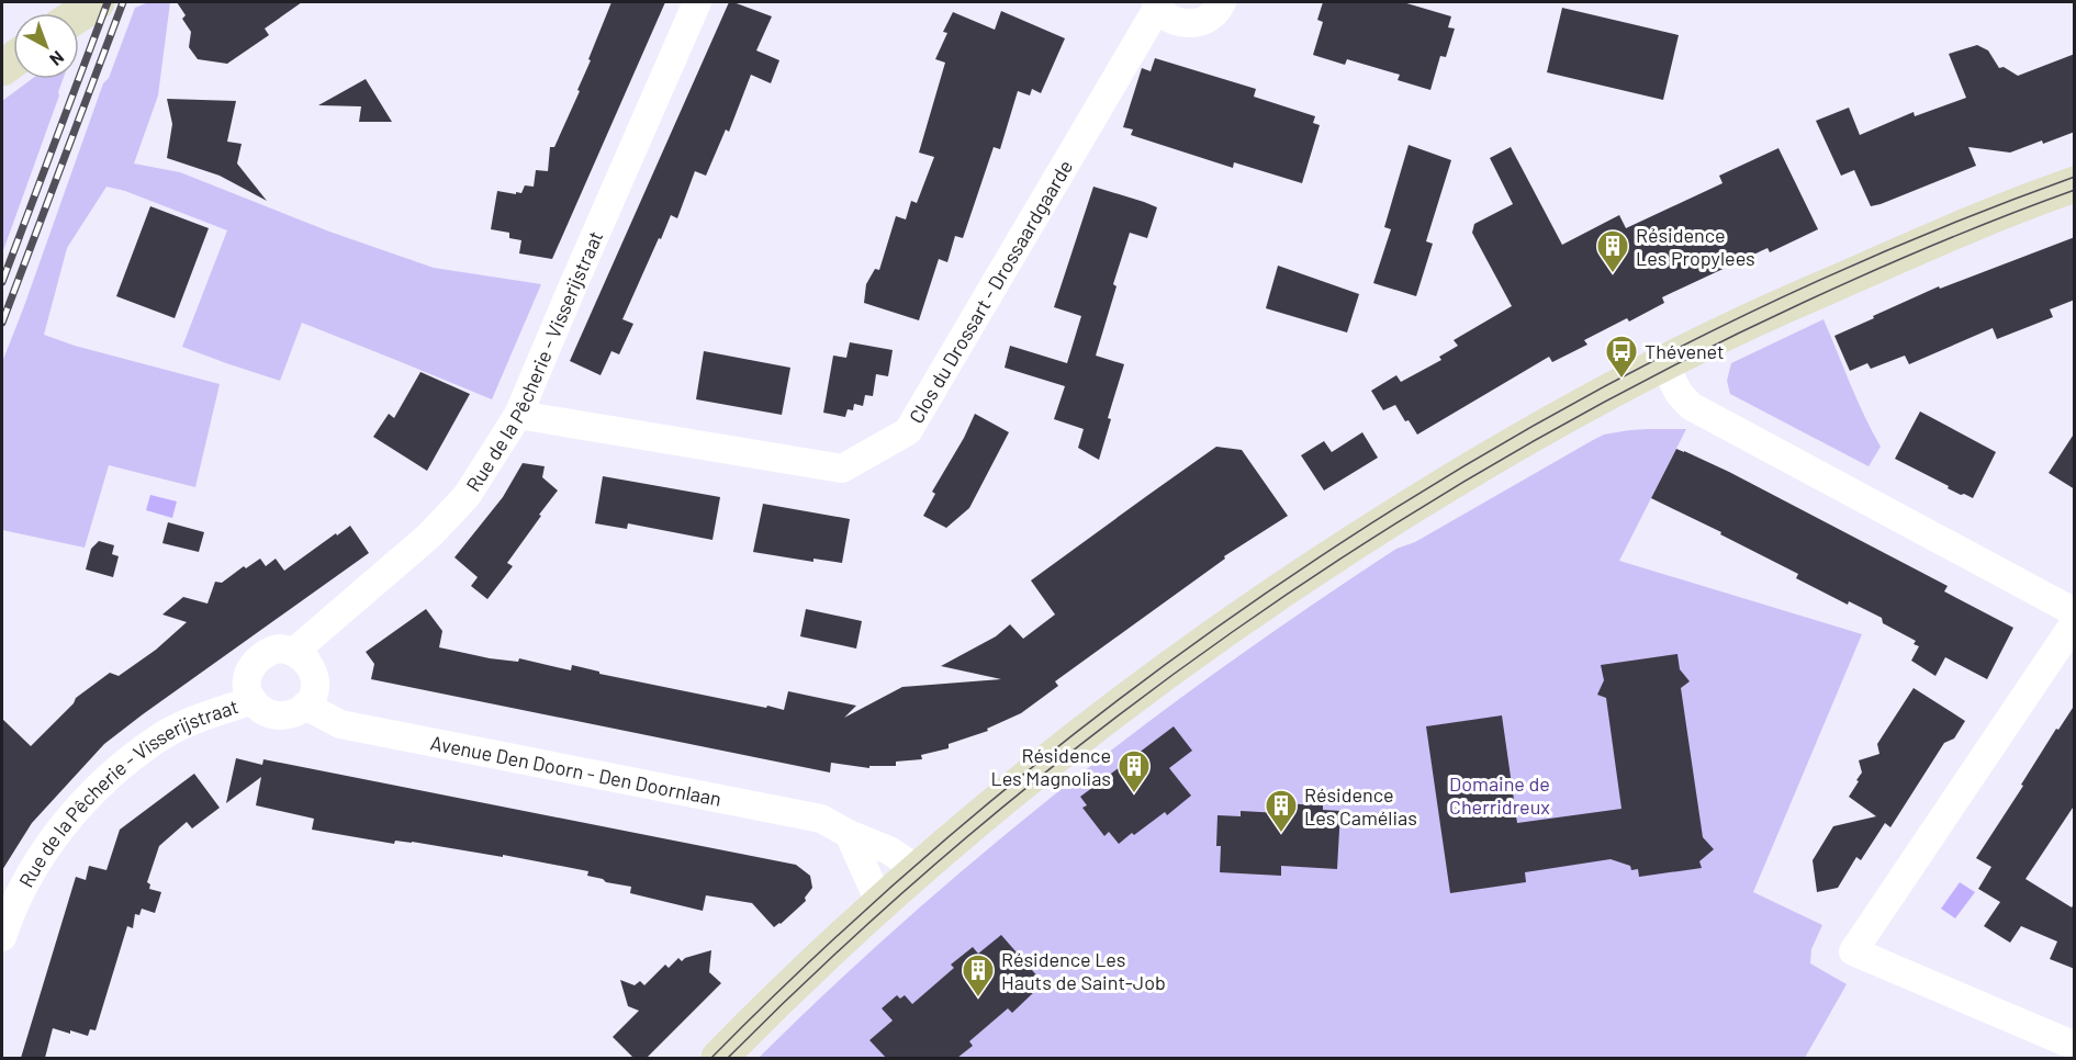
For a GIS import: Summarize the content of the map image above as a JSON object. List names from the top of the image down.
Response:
{
  "streets": {
    "street": ["Clos du Drossart - Drossaardgaarde", "Rue de la Pêcherie - Visserijstraat", "Avenue Den Doorn - Den Doornlaan"]
  },
  "crossings": [
    ["Clos du Drossart - Drossaardgaarde", "Rue de la Pêcherie - Visserijstraat"],
    ["Rue de la Pêcherie - Visserijstraat", "Avenue Den Doorn - Den Doornlaan"]
  ],
  "parks": ["Domaine de Cherridreux"],
  "places": {
    "building": [
      "Résidence Les Propylees",
      "Résidence Les Magnolias",
      "Résidence Les Camélias",
      "Résidence Les Hauts de Saint-Job"
    ],
    "bus stop": ["Thévenet"]
  },
  "north": "bottom right"
}
